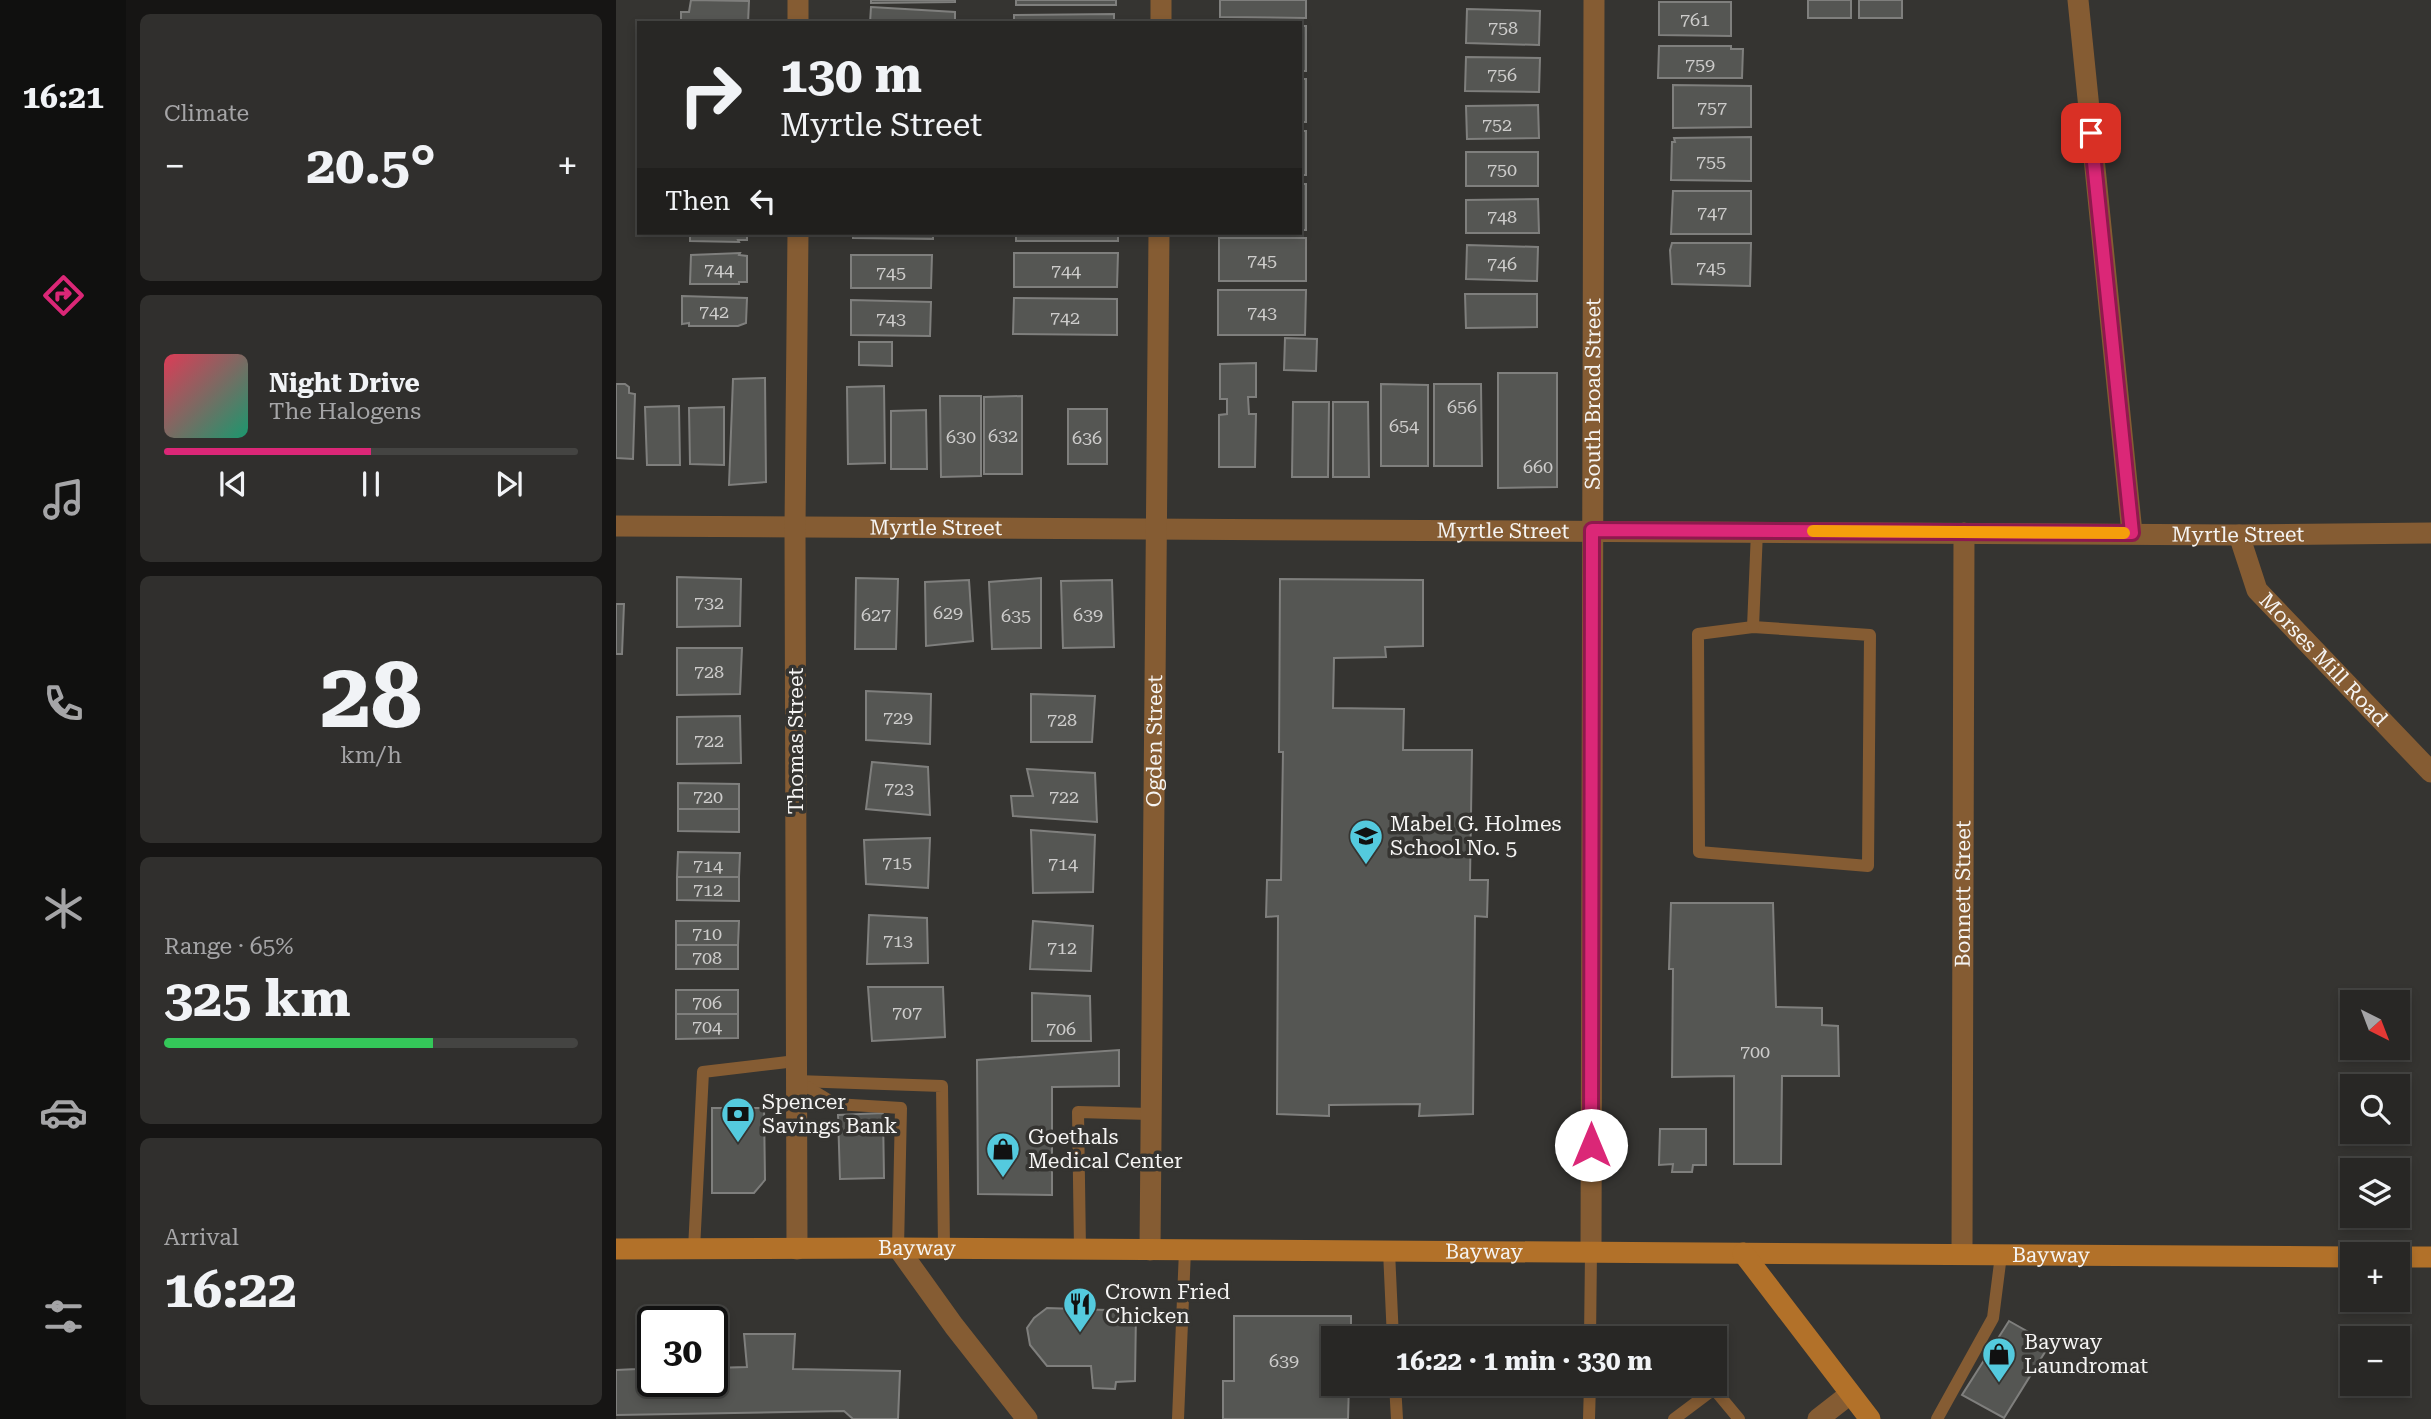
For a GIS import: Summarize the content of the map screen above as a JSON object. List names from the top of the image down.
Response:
{
  "streets": {
    "main road": ["Bayway"],
    "street": [
      "South Broad Street",
      "Myrtle Street",
      "Morses Mill Road",
      "Thomas Street",
      "Ogden Street",
      "Bonnett Street"
    ]
  },
  "crossings": [
    ["South Broad Street", "Myrtle Street"],
    ["South Broad Street", "Bayway"],
    ["Myrtle Street", "Morses Mill Road"],
    ["Myrtle Street", "Thomas Street"],
    ["Myrtle Street", "Ogden Street"],
    ["Myrtle Street", "Bonnett Street"],
    ["Thomas Street", "Bayway"],
    ["Ogden Street", "Bayway"],
    ["Bonnett Street", "Bayway"]
  ],
  "places": {
    "school or university": ["Mabel G. Holmes School No. 5"],
    "bank": ["Spencer Savings Bank"],
    "shop": ["Goethals Medical Center", "Bayway Laundromat"],
    "restaurant": ["Crown Fried Chicken"]
  },
  "house_numbers": [
    "761",
    "758",
    "759",
    "756",
    "757",
    "752",
    "755",
    "750",
    "747",
    "748",
    "745",
    "746",
    "745",
    "744",
    "744",
    "745",
    "742",
    "743",
    "742",
    "743",
    "656",
    "654",
    "632",
    "630",
    "636",
    "660",
    "732",
    "629",
    "627",
    "639",
    "635",
    "728",
    "729",
    "728",
    "722",
    "723",
    "720",
    "722",
    "715",
    "714",
    "714",
    "712",
    "710",
    "713",
    "712",
    "708",
    "706",
    "707",
    "704",
    "706",
    "700",
    "639"
  ],
  "north": "bottom right",
  "page": {
    "tabs": "16:21",
    "tile": [
      "Climate",
      ["28", "km/h"],
      ["Range · 65%", "325 km"],
      ["Arrival", "16:22"]
    ],
    "turn": ["130 m", "Myrtle Street"],
    "heat": ["−", "20.5°", "+"],
    "then": "Then",
    "song": ["Night Drive", "The Halogens"],
    "map_buttons": ["+", "−"],
    "limit": "30",
    "trip": "16:22 · 1 min · 330 m"
  }
}
